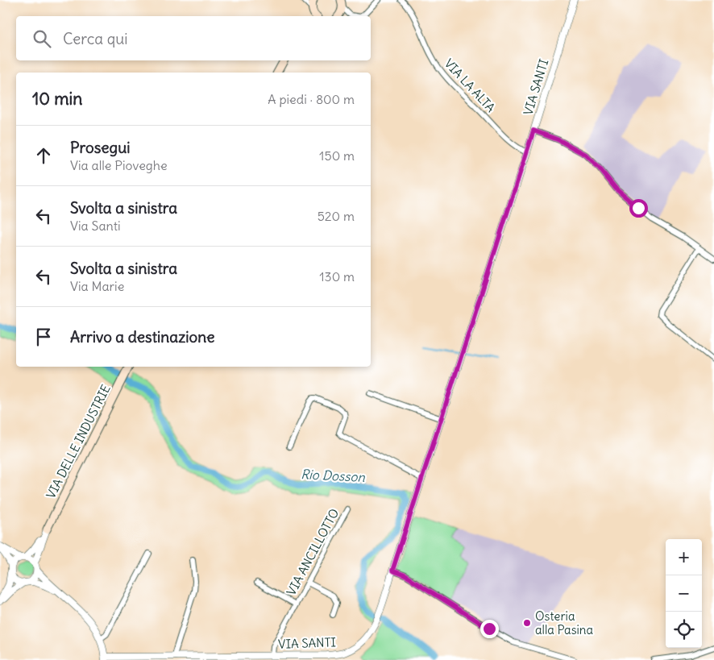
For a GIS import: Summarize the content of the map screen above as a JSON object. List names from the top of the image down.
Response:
{
  "streets": {
    "main road": ["VIA DELLE INDUSTRIE"],
    "street": ["VIA LA ALTA", "VIA SANTI", "VIA ANCILLOTTO"]
  },
  "crossings": [
    ["VIA LA ALTA", "VIA SANTI"],
    ["VIA SANTI", "VIA ANCILLOTTO"]
  ],
  "water": ["Rio Dosson"],
  "places": ["Osteria alla Pasina"],
  "page": {
    "search": "Cerca qui",
    "heading": ["10 min", "A piedi · 800 m"],
    "list": [
      ["Prosegui", "Via alle Pioveghe", "150 m"],
      ["Svolta a sinistra", "Via Santi", "520 m"],
      ["Svolta a sinistra", "Via Marie", "130 m"],
      "Arrivo a destinazione"
    ],
    "map_buttons": ["+", "−"]
  }
}
